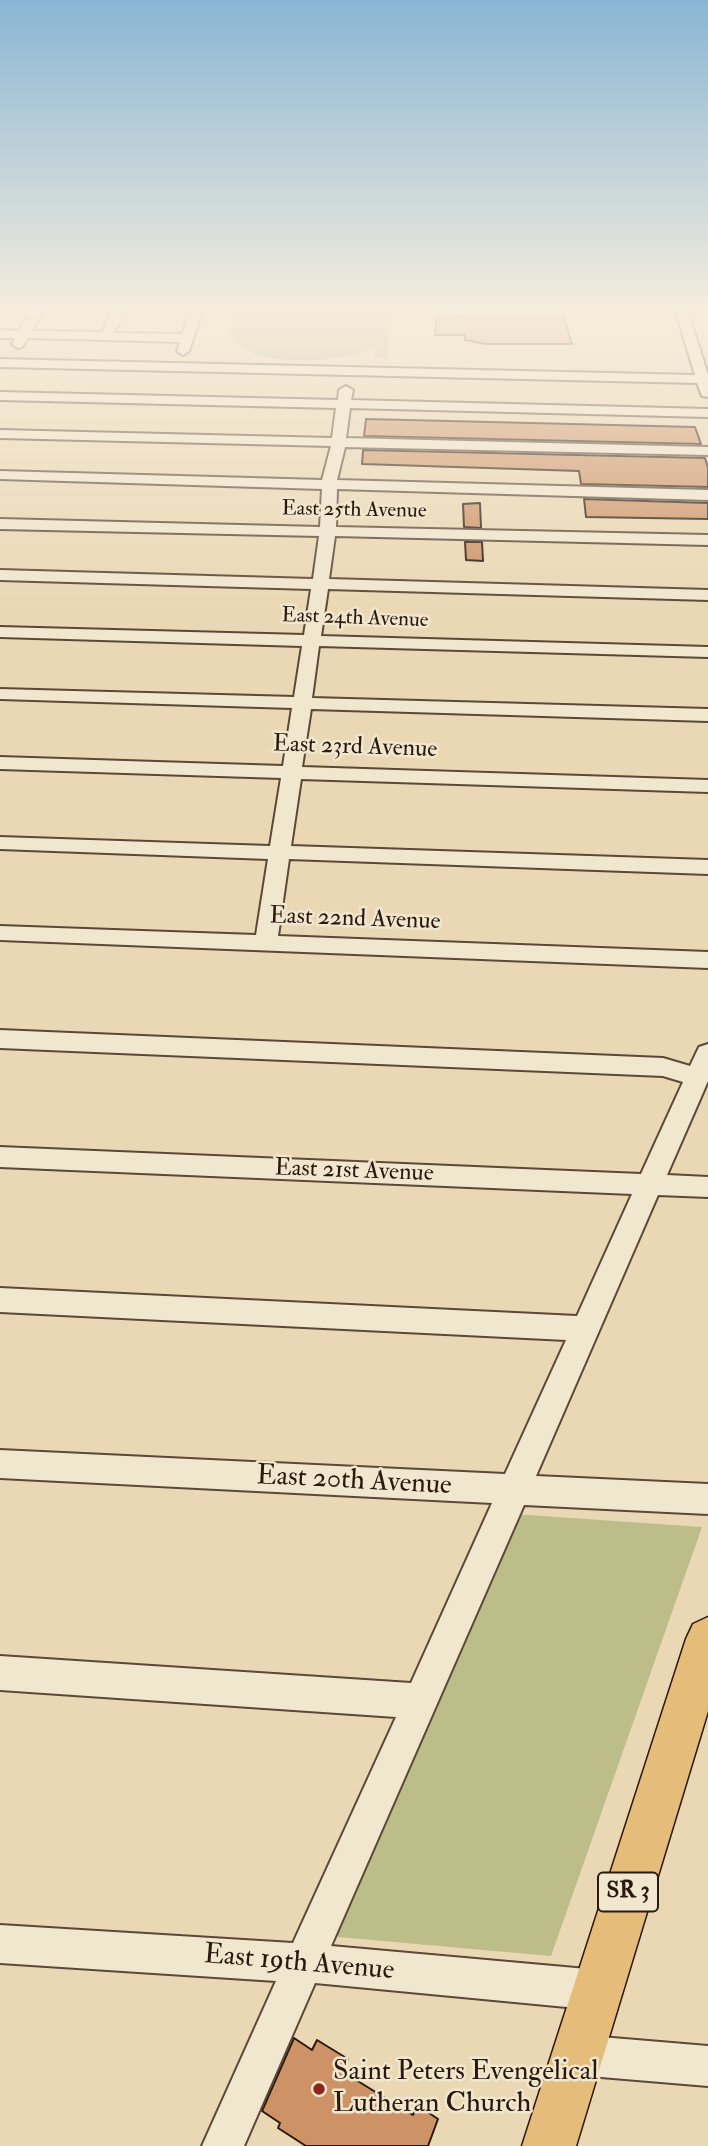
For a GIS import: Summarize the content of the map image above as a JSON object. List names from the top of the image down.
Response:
{
  "streets": {
    "main road": ["SR 3"],
    "street": [
      "East 25th Avenue",
      "East 24th Avenue",
      "East 23rd Avenue",
      "East 22nd Avenue",
      "East 21st Avenue",
      "East 20th Avenue",
      "East 19th Avenue"
    ]
  },
  "crossings": [
    ["SR 3", "East 19th Avenue"]
  ],
  "places": ["Saint Peters Evengelical Lutheran Church"]
}
